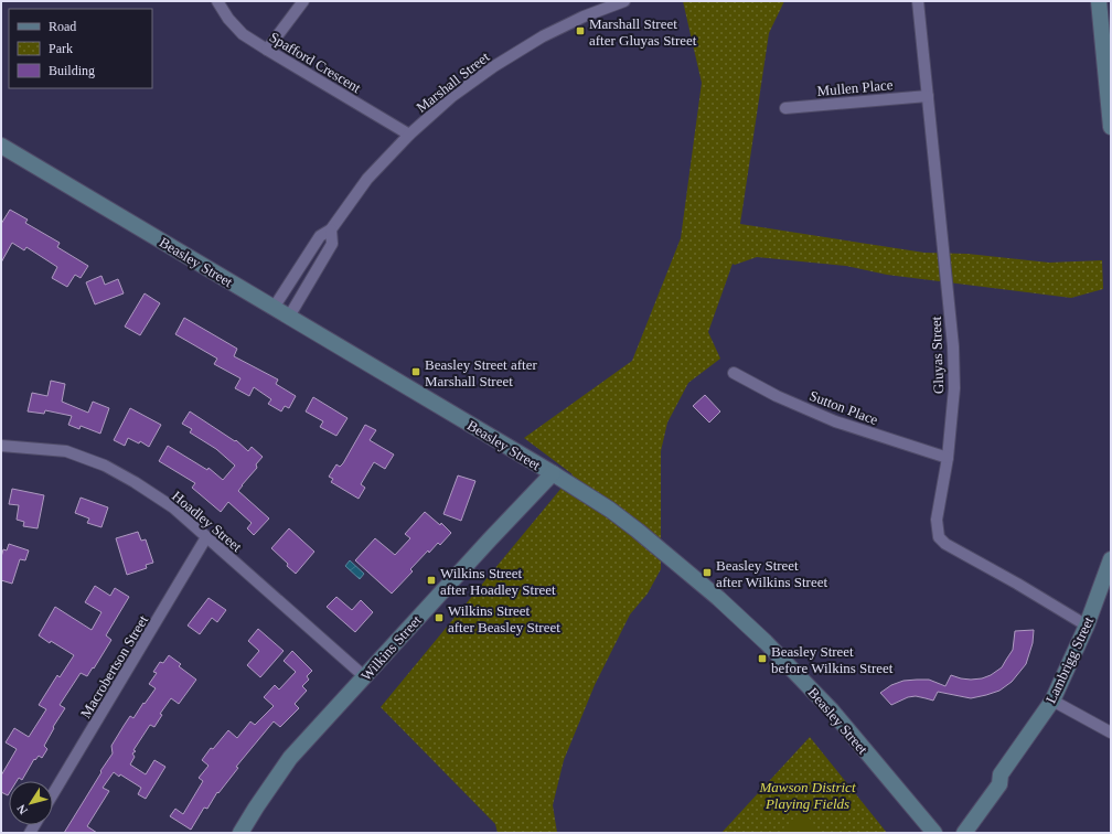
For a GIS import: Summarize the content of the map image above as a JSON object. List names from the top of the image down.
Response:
{
  "streets": {
    "main road": ["Beasley Street", "Wilkins Street", "Lambrigg Street"],
    "street": [
      "Spafford Crescent",
      "Marshall Street",
      "Mullen Place",
      "Gluyas Street",
      "Sutton Place",
      "Hoadley Street",
      "Macrobertson Street"
    ]
  },
  "crossings": [
    ["Spafford Crescent", "Marshall Street"],
    ["Marshall Street", "Beasley Street"],
    ["Mullen Place", "Gluyas Street"],
    ["Beasley Street", "Wilkins Street"],
    ["Gluyas Street", "Sutton Place"],
    ["Gluyas Street", "Lambrigg Street"],
    ["Hoadley Street", "Wilkins Street"],
    ["Hoadley Street", "Macrobertson Street"]
  ],
  "parks": ["Mawson District Playing Fields"],
  "places": {
    "transit": [
      "Marshall Street after Gluyas Street",
      "Beasley Street after Marshall Street",
      "Beasley Street after Wilkins Street",
      "Wilkins Street after Hoadley Street",
      "Wilkins Street after Beasley Street",
      "Beasley Street before Wilkins Street"
    ]
  },
  "legend": ["Road", "Park", "Building"],
  "north": "bottom left"
}
